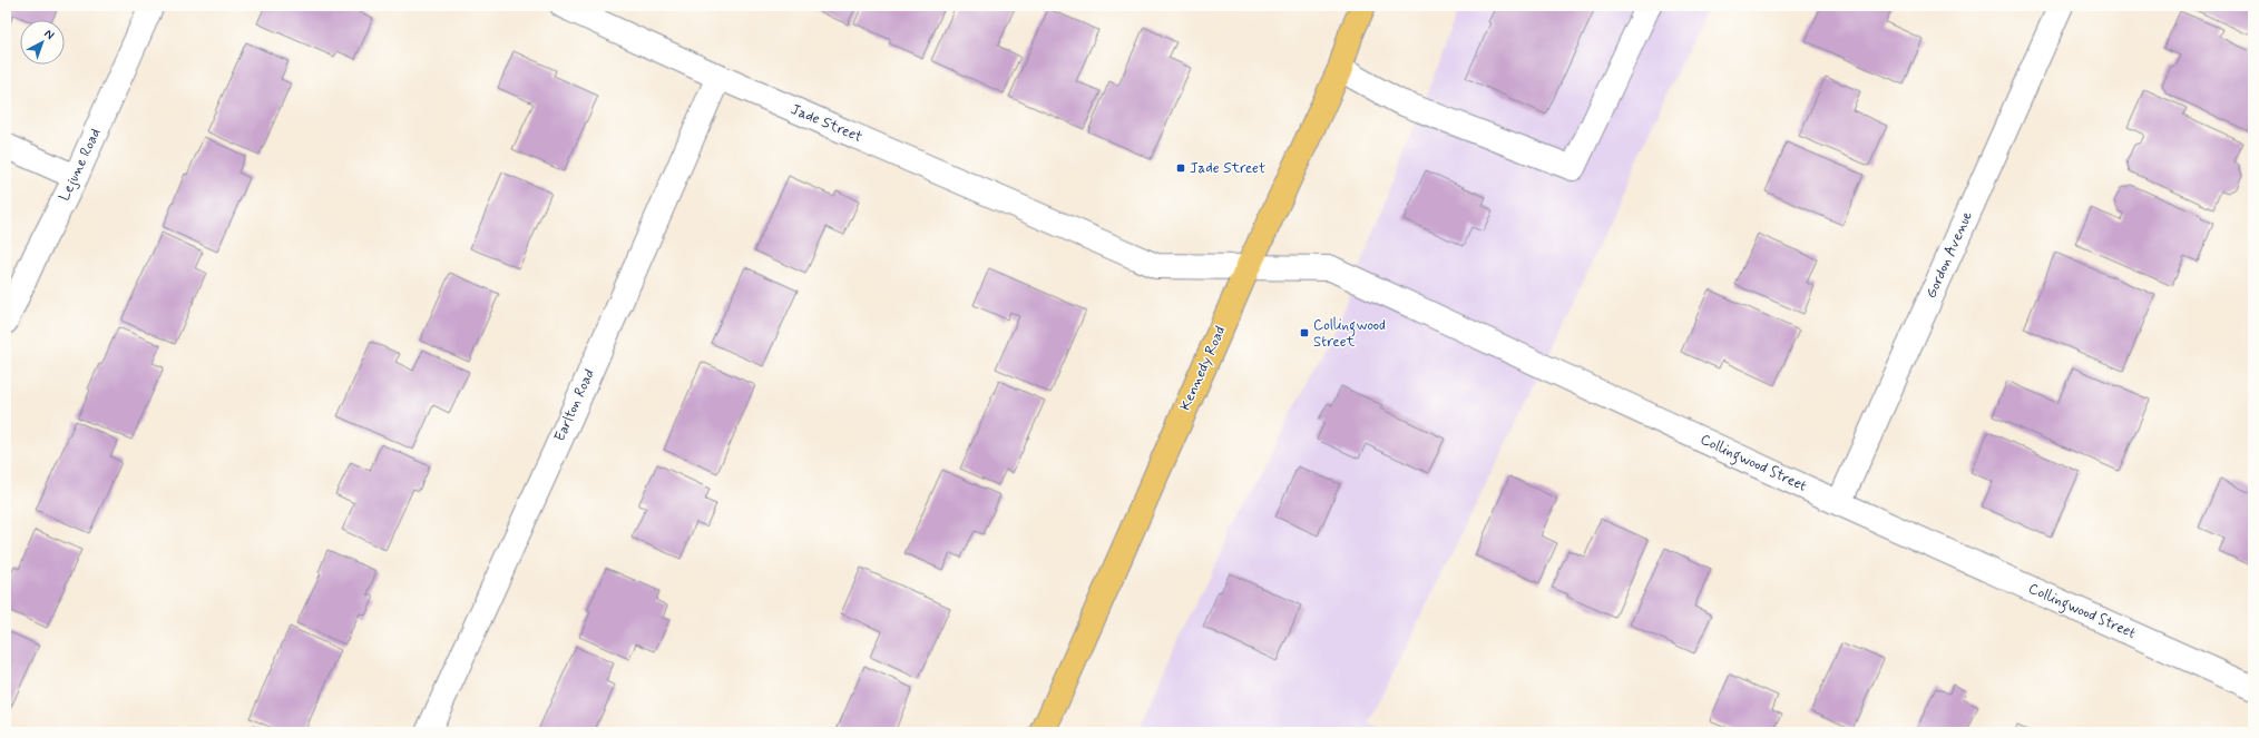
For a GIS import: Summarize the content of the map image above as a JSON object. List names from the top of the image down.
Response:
{
  "streets": {
    "main road": ["Kennedy Road"],
    "street": [
      "Jade Street",
      "Lejune Road",
      "Gordon Avenue",
      "Earlton Road",
      "Collingwood Street"
    ]
  },
  "crossings": [
    ["Jade Street", "Kennedy Road"],
    ["Jade Street", "Earlton Road"],
    ["Jade Street", "Collingwood Street"],
    ["Gordon Avenue", "Collingwood Street"],
    ["Kennedy Road", "Collingwood Street"]
  ],
  "places": {
    "transit": ["Jade Street", "Collingwood Street"]
  },
  "north": "top right"
}
